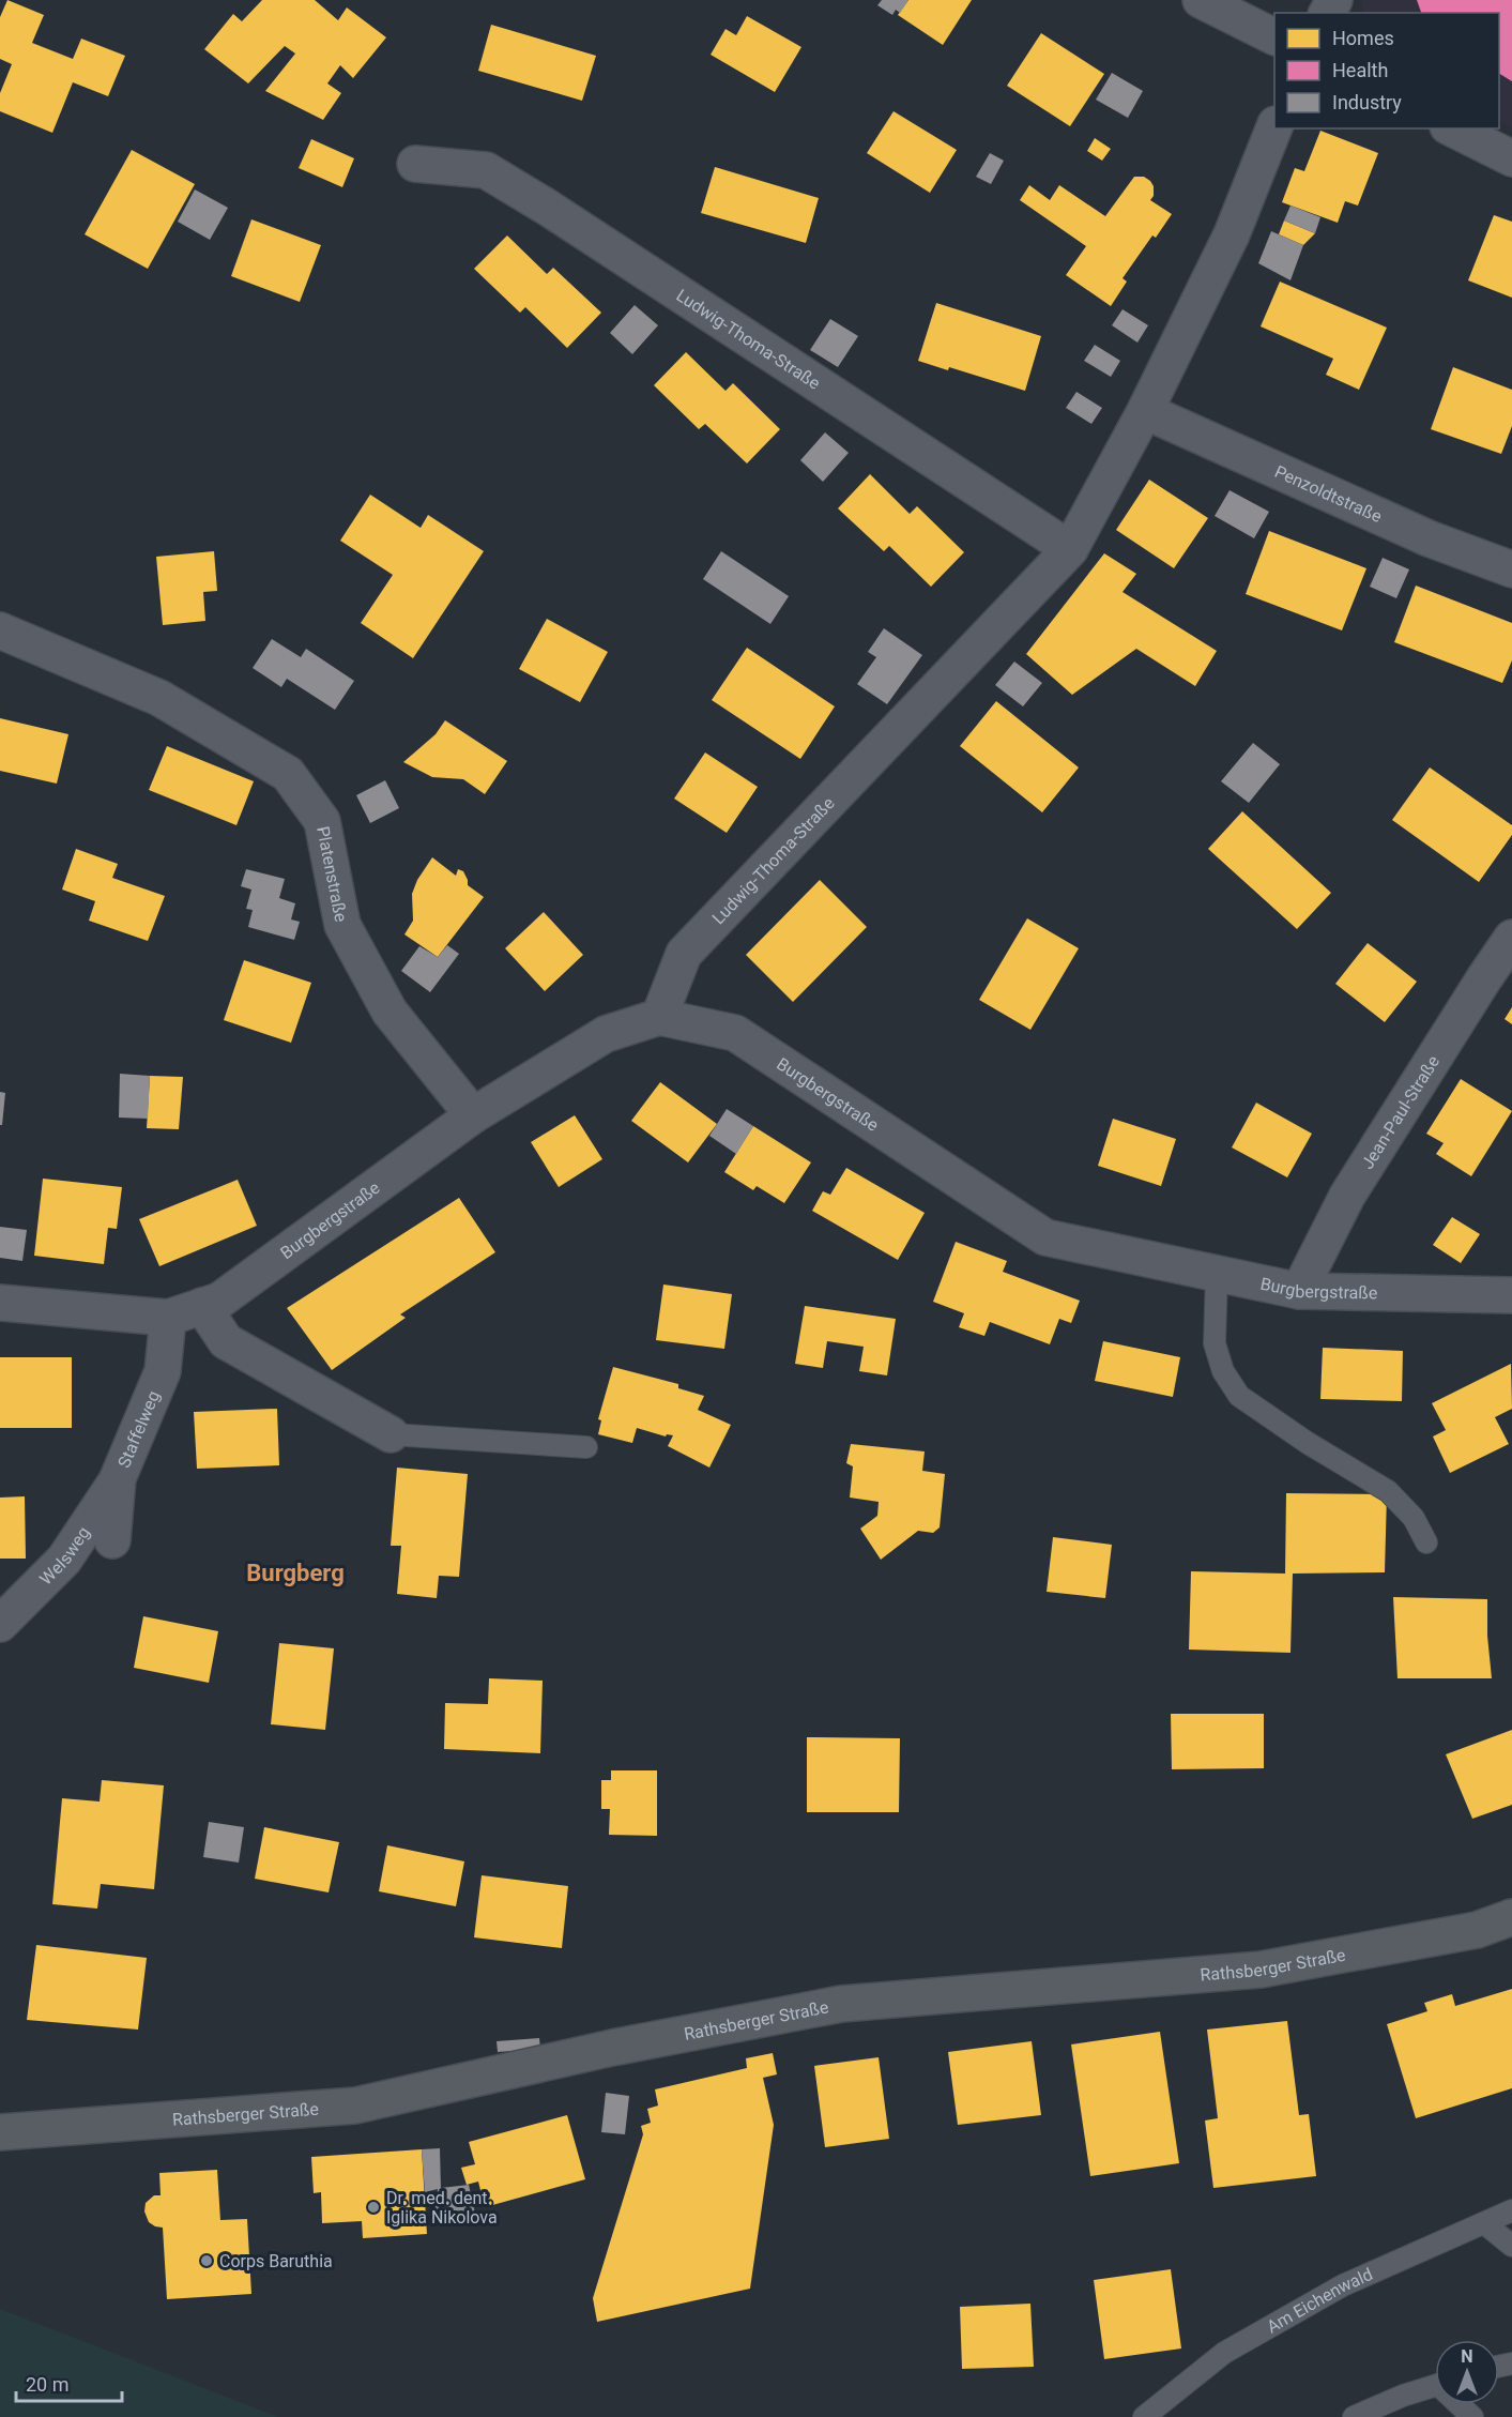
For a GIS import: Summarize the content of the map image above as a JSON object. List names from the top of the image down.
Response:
{
  "streets": {
    "street": [
      "Ludwig-Thoma-Straße",
      "Penzoldtstraße",
      "Platenstraße",
      "Burgbergstraße",
      "Jean-Paul-Straße",
      "Staffelweg",
      "Welsweg",
      "Rathsberger Straße"
    ],
    "lane": ["Am Eichenwald"]
  },
  "crossings": [
    ["Ludwig-Thoma-Straße", "Penzoldtstraße"],
    ["Ludwig-Thoma-Straße", "Burgbergstraße"],
    ["Platenstraße", "Burgbergstraße"],
    ["Burgbergstraße", "Jean-Paul-Straße"],
    ["Burgbergstraße", "Staffelweg"],
    ["Staffelweg", "Welsweg"]
  ],
  "districts": ["Burgberg"],
  "places": ["Dr. med. dent. Iglika Nikolova", "Corps Baruthia"],
  "legend": ["Homes", "Health", "Industry"],
  "scale_bar": "20 m",
  "north": "top"
}
